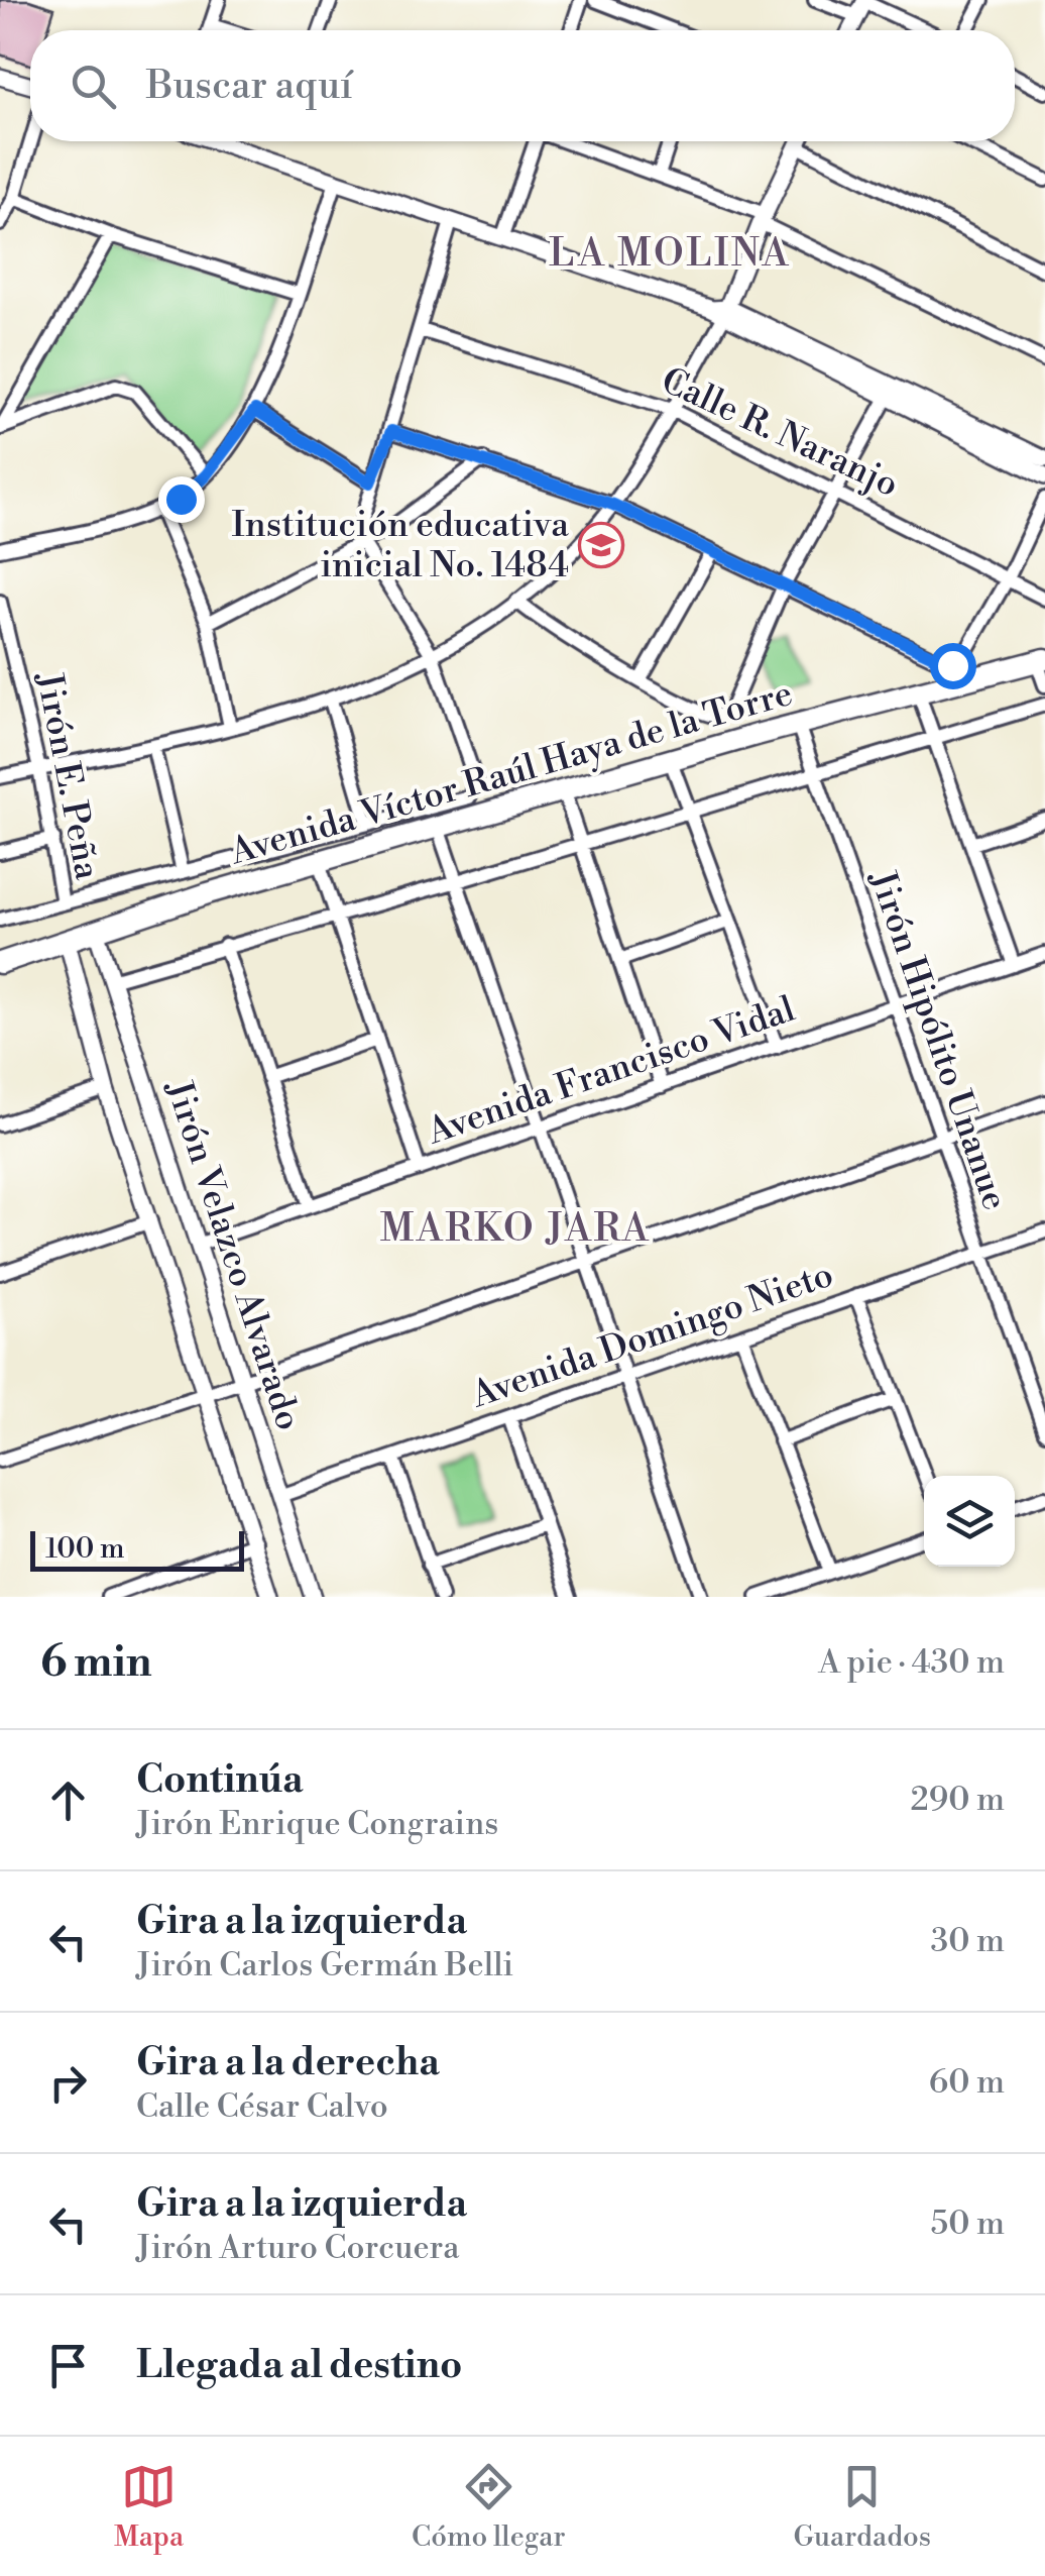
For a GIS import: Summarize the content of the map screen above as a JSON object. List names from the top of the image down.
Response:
{
  "streets": {
    "main road": ["Avenida Víctor Raúl Haya de la Torre"],
    "street": [
      "Calle R. Naranjo",
      "Jirón E. Peña",
      "Jirón Hipólito Unanue",
      "Avenida Francisco Vidal",
      "Jirón Velazco Alvarado",
      "Avenida Domingo Nieto"
    ]
  },
  "crossings": [
    ["Avenida Víctor Raúl Haya de la Torre", "Jirón Hipólito Unanue"],
    ["Avenida Víctor Raúl Haya de la Torre", "Jirón Velazco Alvarado"],
    ["Jirón Hipólito Unanue", "Avenida Francisco Vidal"],
    ["Jirón Hipólito Unanue", "Avenida Domingo Nieto"],
    ["Avenida Francisco Vidal", "Jirón Velazco Alvarado"],
    ["Jirón Velazco Alvarado", "Avenida Domingo Nieto"]
  ],
  "districts": ["LA MOLINA", "MARKO JARA"],
  "places": {
    "school or university": ["Institución educativa inicial No. 1484"]
  },
  "scale_bar": "100 m",
  "page": {
    "search": "Buscar aquí",
    "scale": "100 m",
    "heading": ["6 min", "A pie · 430 m"],
    "list": [
      ["Continúa", "Jirón Enrique Congrains", "290 m"],
      ["Gira a la izquierda", "Jirón Carlos Germán Belli", "30 m"],
      ["Gira a la derecha", "Calle César Calvo", "60 m"],
      ["Gira a la izquierda", "Jirón Arturo Corcuera", "50 m"],
      "Llegada al destino"
    ],
    "nav": ["Mapa", "Cómo llegar", "Guardados"]
  }
}
